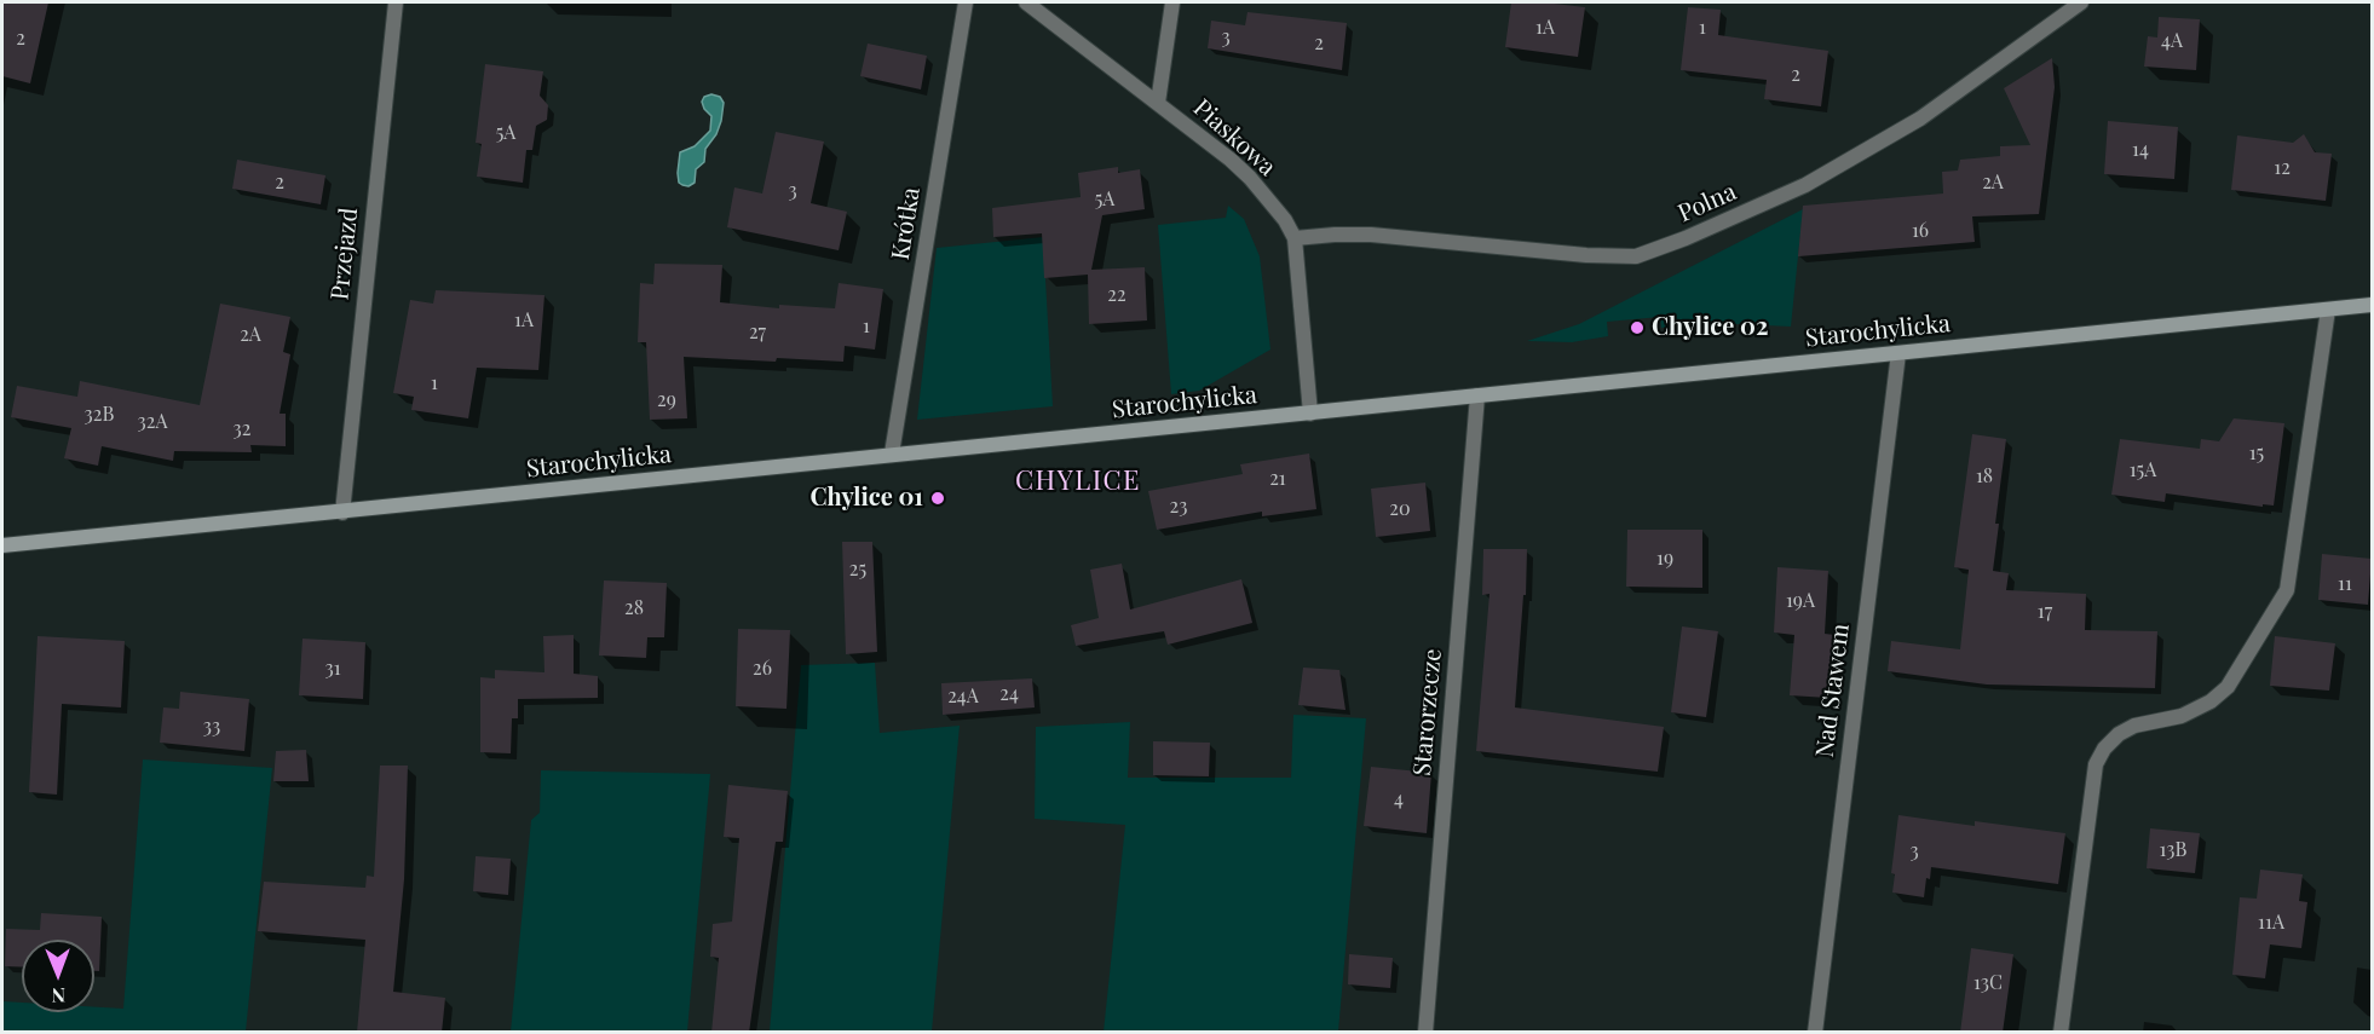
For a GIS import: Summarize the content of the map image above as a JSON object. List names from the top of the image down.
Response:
{
  "streets": {
    "street": [
      "Piaskowa",
      "Polna",
      "Krótka",
      "Przejazd",
      "Starochylicka",
      "Nad Stawem",
      "Starorzecze"
    ]
  },
  "crossings": [
    ["Piaskowa", "Polna"],
    ["Piaskowa", "Starochylicka"],
    ["Krótka", "Starochylicka"],
    ["Przejazd", "Starochylicka"],
    ["Starochylicka", "Nad Stawem"],
    ["Starochylicka", "Starorzecze"]
  ],
  "districts": ["CHYLICE"],
  "places": ["Chylice 02", "Chylice 01"],
  "house_numbers": [
    "1A",
    "1",
    "3",
    "2",
    "4A",
    "2",
    "2",
    "5A",
    "14",
    "12",
    "2",
    "2A",
    "3",
    "5A",
    "16",
    "22",
    "1A",
    "1",
    "27",
    "2A",
    "1",
    "29",
    "32B",
    "32A",
    "32",
    "15",
    "15A",
    "18",
    "21",
    "23",
    "20",
    "19",
    "25",
    "11",
    "19A",
    "28",
    "17",
    "31",
    "26",
    "24",
    "24A",
    "33",
    "4",
    "13B",
    "3",
    "11A",
    "13C"
  ],
  "north": "bottom"
}
